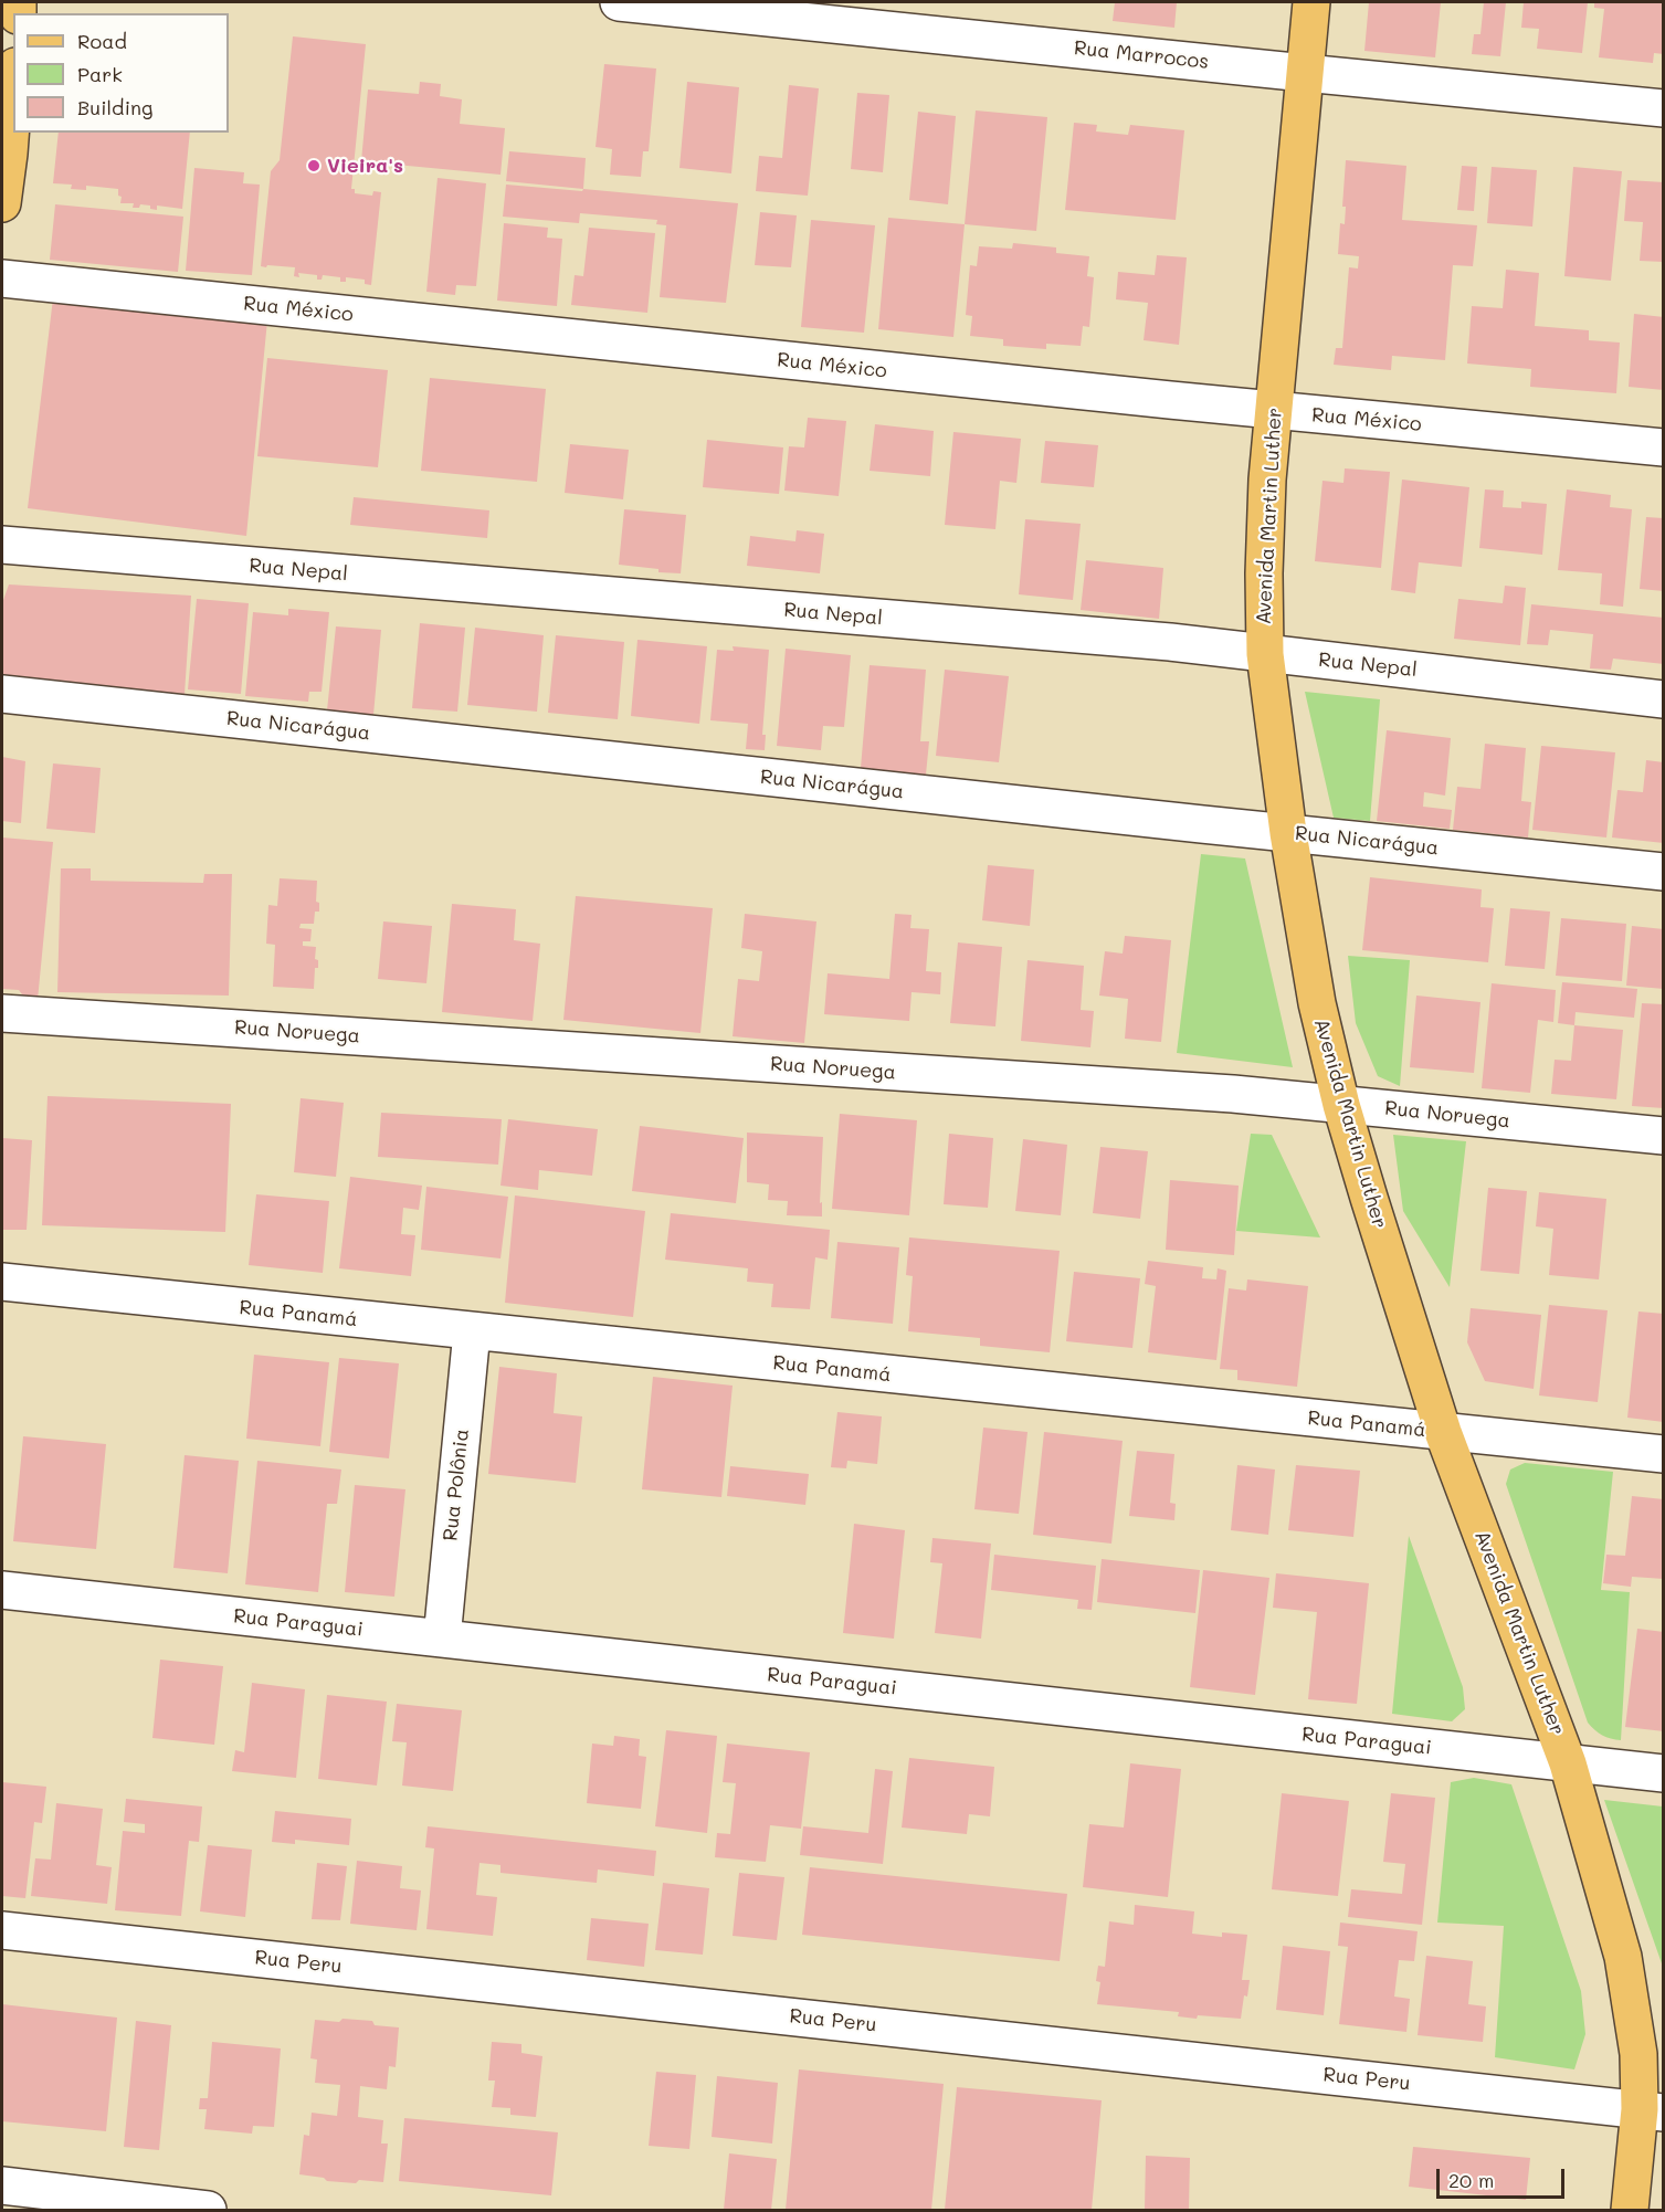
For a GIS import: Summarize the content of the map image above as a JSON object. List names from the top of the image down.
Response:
{
  "streets": {
    "main road": ["Avenida Martin Luther"],
    "street": [
      "Rua Marrocos",
      "Rua México",
      "Rua Nepal",
      "Rua Nicarágua",
      "Rua Noruega",
      "Rua Panamá",
      "Rua Polônia",
      "Rua Paraguai",
      "Rua Peru"
    ]
  },
  "crossings": [
    ["Rua Marrocos", "Avenida Martin Luther"],
    ["Rua México", "Avenida Martin Luther"],
    ["Avenida Martin Luther", "Rua Nepal"],
    ["Avenida Martin Luther", "Rua Nicarágua"],
    ["Avenida Martin Luther", "Rua Noruega"],
    ["Avenida Martin Luther", "Rua Panamá"],
    ["Avenida Martin Luther", "Rua Paraguai"],
    ["Avenida Martin Luther", "Rua Peru"],
    ["Rua Panamá", "Rua Polônia"],
    ["Rua Polônia", "Rua Paraguai"]
  ],
  "places": ["Vieira's"],
  "legend": ["Road", "Park", "Building"],
  "scale_bar": "20 m"
}
